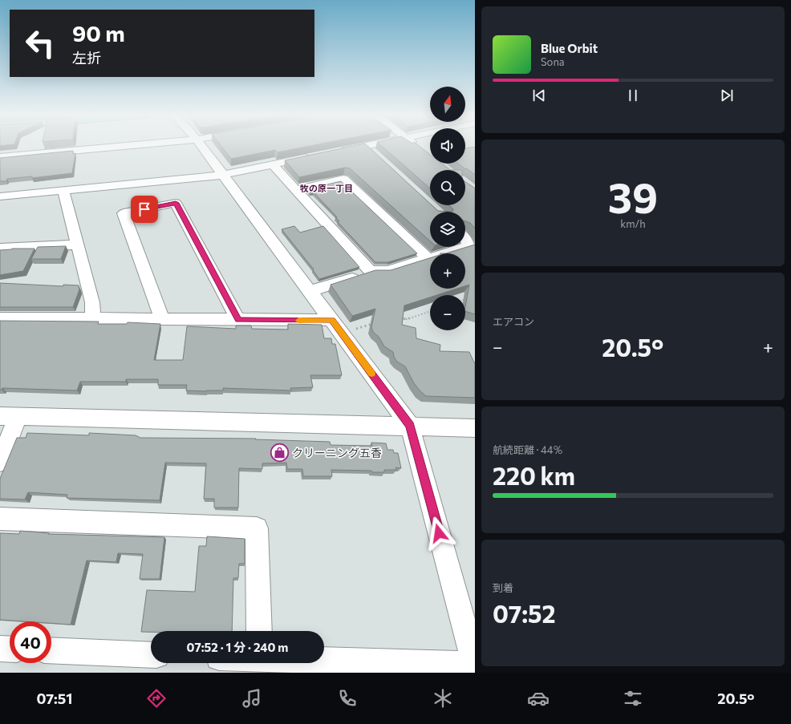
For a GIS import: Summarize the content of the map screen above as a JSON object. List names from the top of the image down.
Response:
{
  "districts": ["牧の原一丁目"],
  "places": {
    "shop": ["クリーニング五香"]
  },
  "north": "top",
  "page": {
    "turn": ["90 m", "左折"],
    "song": ["Blue Orbit", "Sona"],
    "map_buttons": ["+", "−"],
    "tile": [
      ["39", "km/h"],
      "エアコン",
      ["航続距離 · 44%", "220 km"],
      ["到着", "07:52"]
    ],
    "heat": ["−", "20.5°", "+"],
    "limit": "40",
    "trip": "07:52 · 1 分 · 240 m",
    "tabs": ["07:51", "20.5°"]
  }
}
